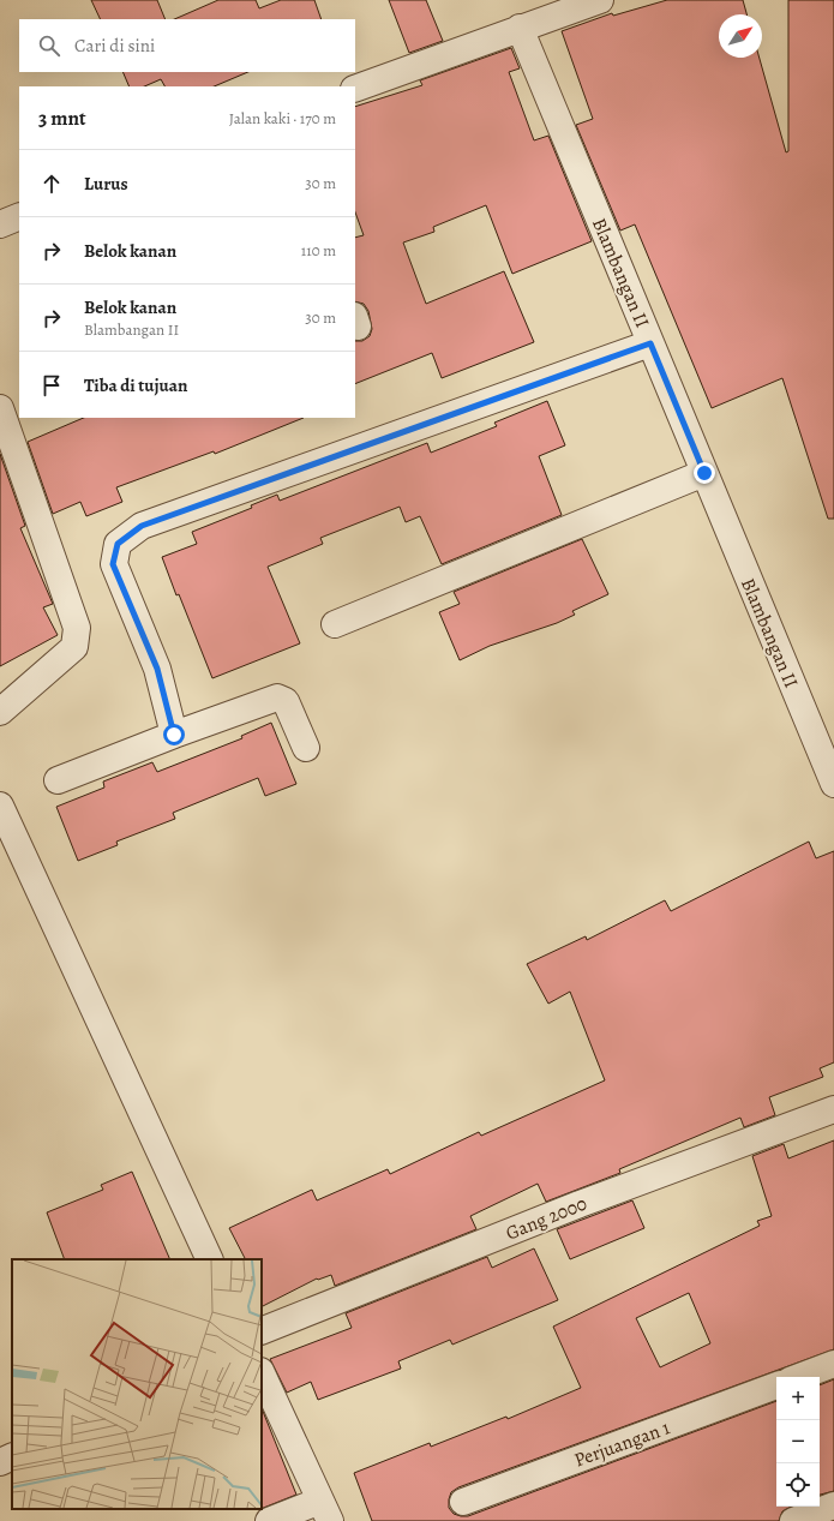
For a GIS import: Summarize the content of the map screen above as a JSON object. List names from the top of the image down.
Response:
{
  "streets": {
    "street": ["Blambangan II", "Gang 2000", "Perjuangan 1"]
  },
  "north": "top right",
  "page": {
    "search": "Cari di sini",
    "heading": ["3 mnt", "Jalan kaki · 170 m"],
    "list": [
      ["Lurus", "30 m"],
      ["Belok kanan", "110 m"],
      ["Belok kanan", "Blambangan II", "30 m"],
      "Tiba di tujuan"
    ],
    "map_buttons": ["+", "−"]
  }
}
